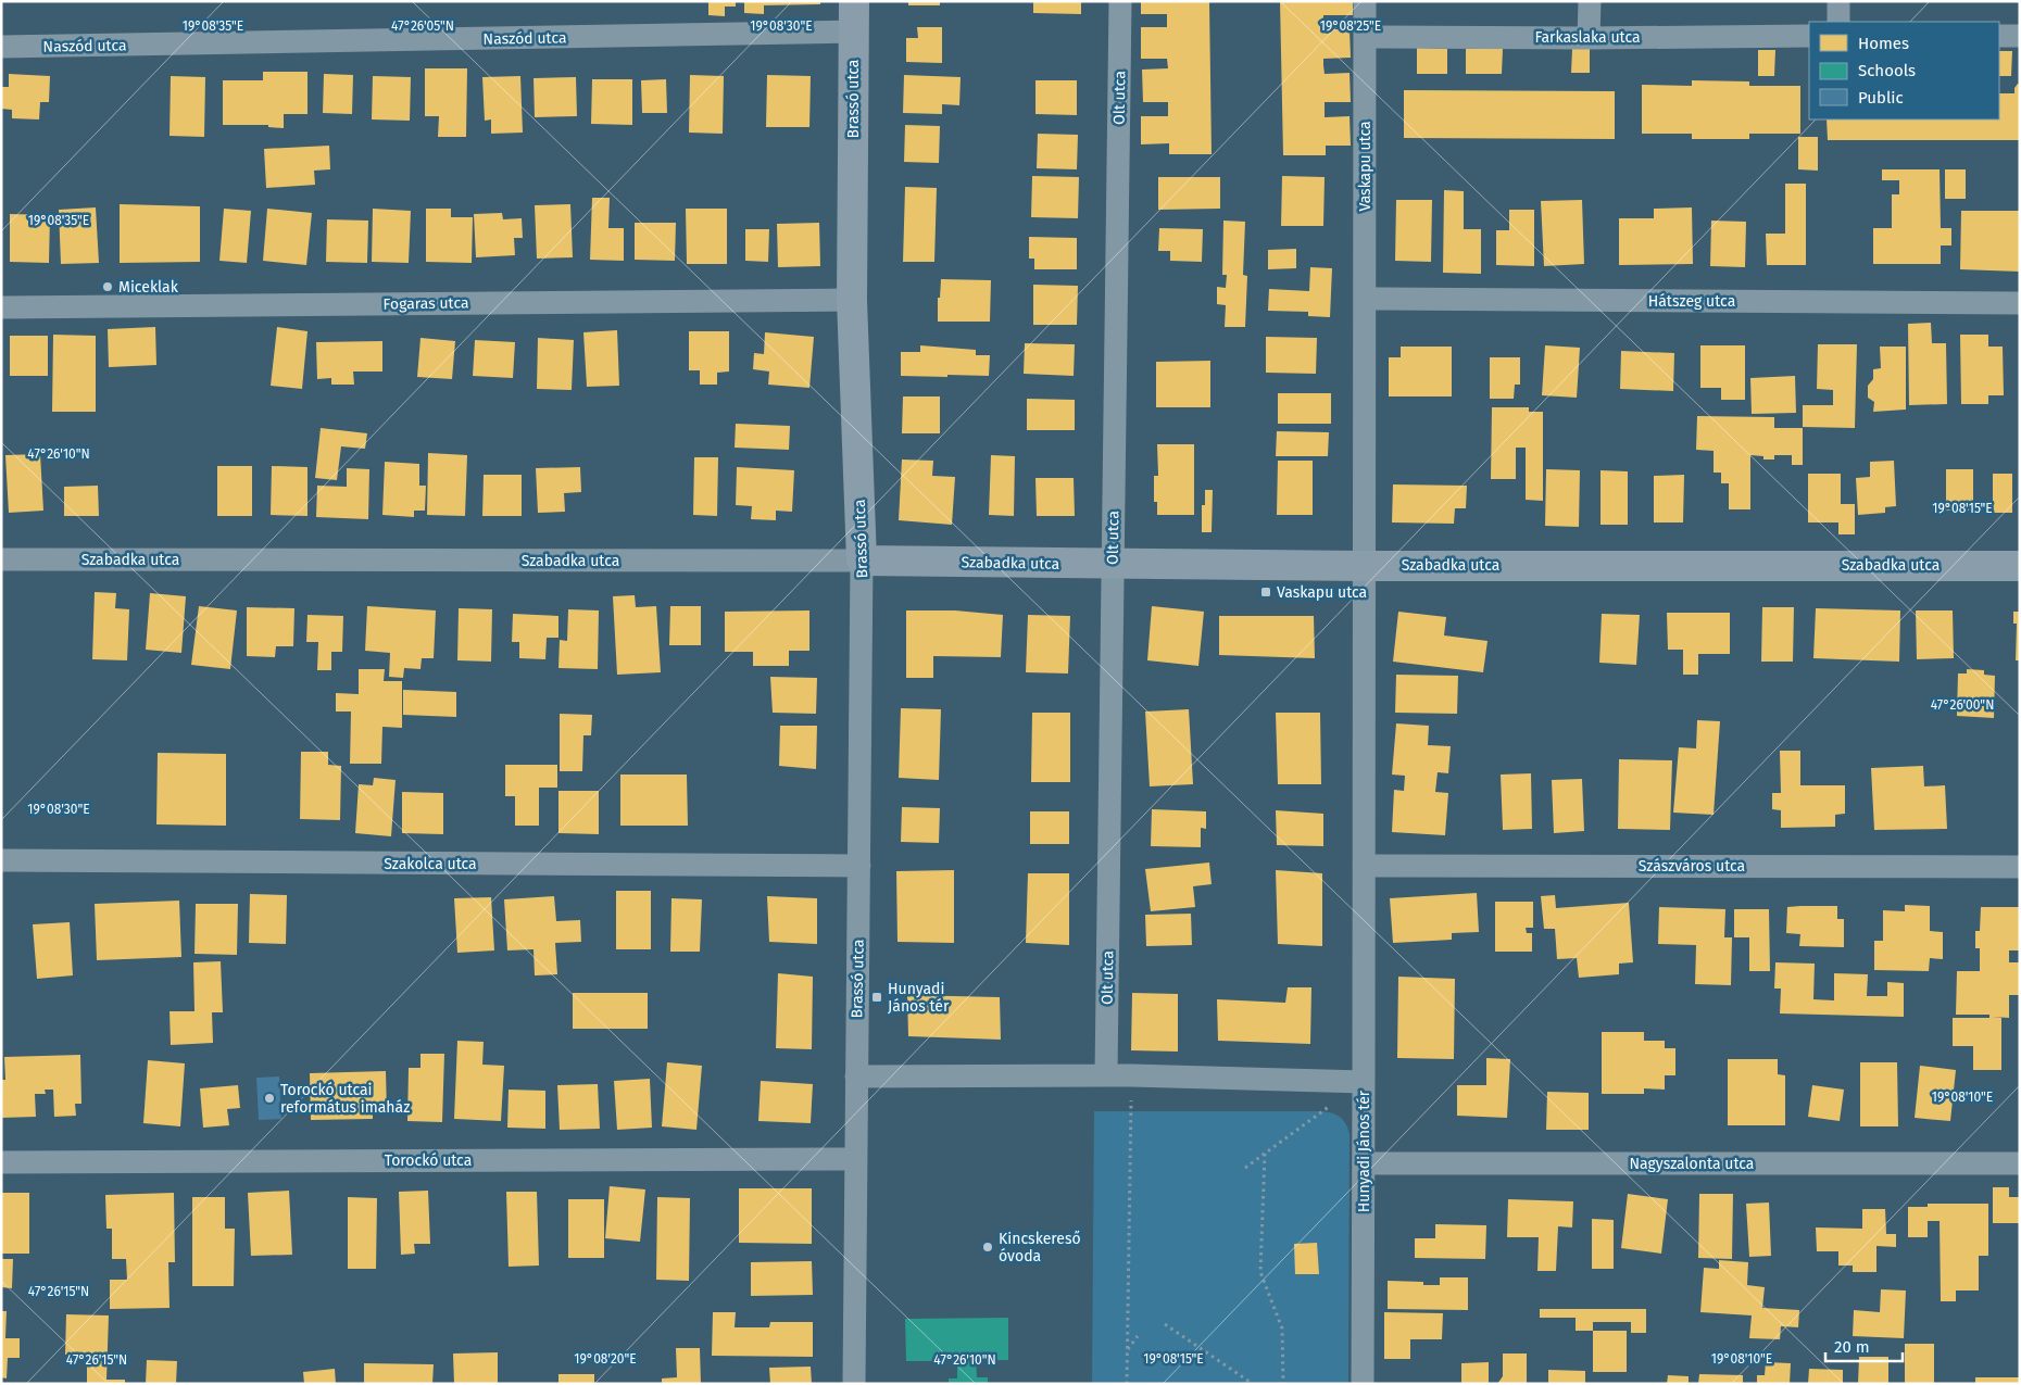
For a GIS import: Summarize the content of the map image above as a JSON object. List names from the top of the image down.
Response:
{
  "streets": {
    "street": [
      "Farkaslaka utca",
      "Naszód utca",
      "Olt utca",
      "Brassó utca",
      "Vaskapu utca",
      "Hátszeg utca",
      "Fogaras utca",
      "Szabadka utca",
      "Szakolca utca",
      "Szászváros utca",
      "Hunyadi János tér",
      "Torockó utca",
      "Nagyszalonta utca"
    ]
  },
  "crossings": [
    ["Farkaslaka utca", "Vaskapu utca"],
    ["Naszód utca", "Brassó utca"],
    ["Olt utca", "Szabadka utca"],
    ["Olt utca", "Hunyadi János tér"],
    ["Brassó utca", "Fogaras utca"],
    ["Brassó utca", "Szabadka utca"],
    ["Brassó utca", "Szakolca utca"],
    ["Brassó utca", "Hunyadi János tér"],
    ["Vaskapu utca", "Hátszeg utca"],
    ["Vaskapu utca", "Szabadka utca"],
    ["Vaskapu utca", "Szászváros utca"],
    ["Vaskapu utca", "Hunyadi János tér"],
    ["Hunyadi János tér", "Nagyszalonta utca"]
  ],
  "places": {
    "other": ["Miceklak", "Torockó utcai református imaház", "Kincskereső óvoda"],
    "transit": ["Vaskapu utca", "Hunyadi János tér"]
  },
  "legend": ["Homes", "Schools", "Public"],
  "scale_bar": "20 m",
  "coordinates": [
    "47°26'05\"N",
    "19°08'25\"E",
    "19°08'35\"E",
    "19°08'30\"E",
    "47°26'10\"N",
    "19°08'15\"E",
    "47°26'00\"N",
    "19°08'10\"E",
    "47°26'15\"N",
    "19°08'20\"E"
  ]
}
